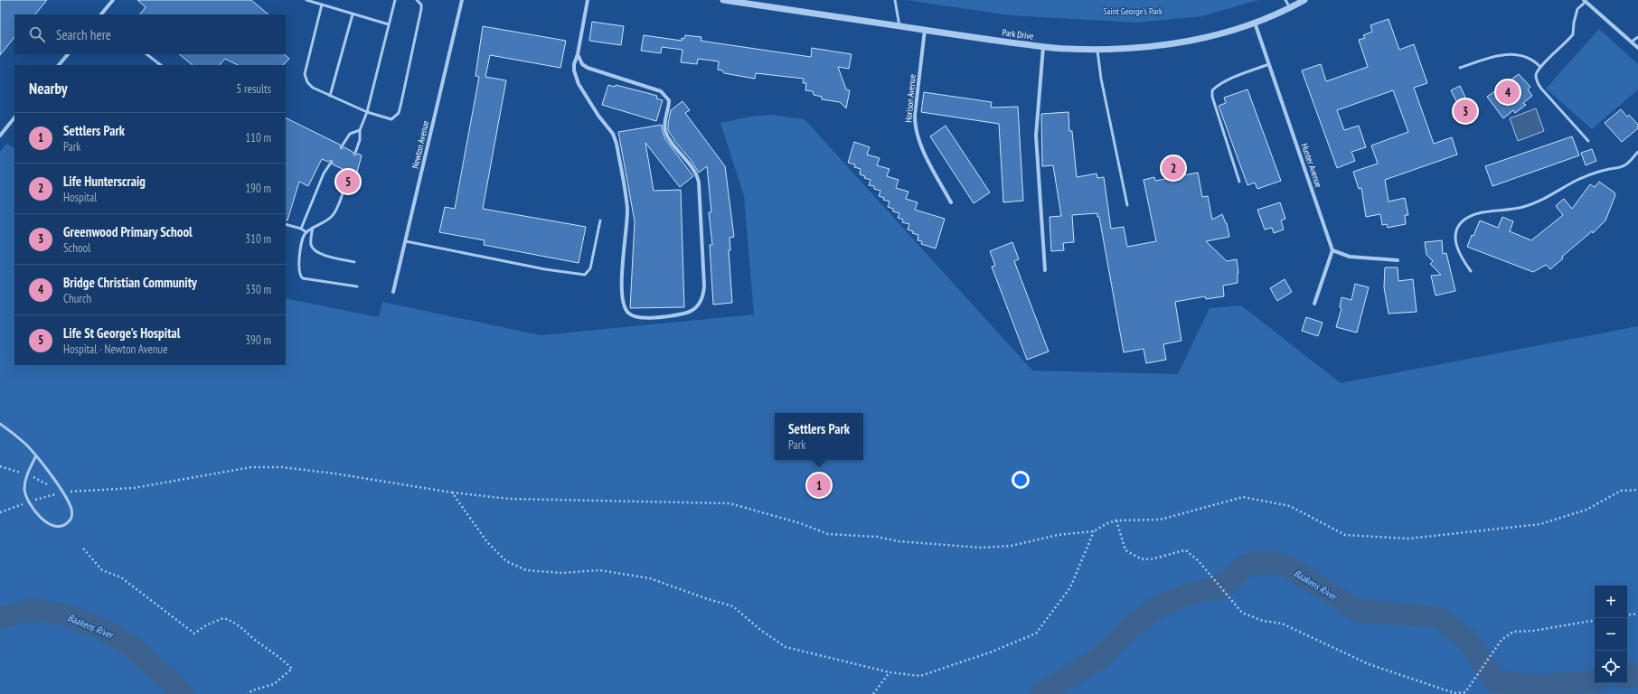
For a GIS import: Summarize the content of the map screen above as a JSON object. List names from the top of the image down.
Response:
{
  "streets": {
    "street": [
      "Park Drive",
      "Horison Avenue",
      "Newton Avenue",
      "Hunter Avenue"
    ]
  },
  "crossings": [
    ["Park Drive", "Horison Avenue"],
    ["Park Drive", "Hunter Avenue"]
  ],
  "water": ["Baakens River"],
  "parks": ["Saint George's Park"],
  "page": {
    "search": "Search here",
    "heading": ["Nearby", "5 results"],
    "pins": [
      "4",
      "3",
      "2",
      "5",
      "1"
    ],
    "list": [
      {
        "mark": "1",
        "name": "Settlers Park",
        "note": "Park",
        "value": "110 m"
      },
      {
        "mark": "2",
        "name": "Life Hunterscraig",
        "note": "Hospital",
        "value": "190 m"
      },
      {
        "mark": "3",
        "name": "Greenwood Primary School",
        "note": "School",
        "value": "310 m"
      },
      {
        "mark": "4",
        "name": "Bridge Christian Community",
        "note": "Church",
        "value": "330 m"
      },
      {
        "mark": "5",
        "name": "Life St George's Hospital",
        "note": "Hospital · Newton Avenue",
        "value": "390 m"
      }
    ],
    "popup": ["Settlers Park", "Park"],
    "map_buttons": ["+", "−"]
  }
}
